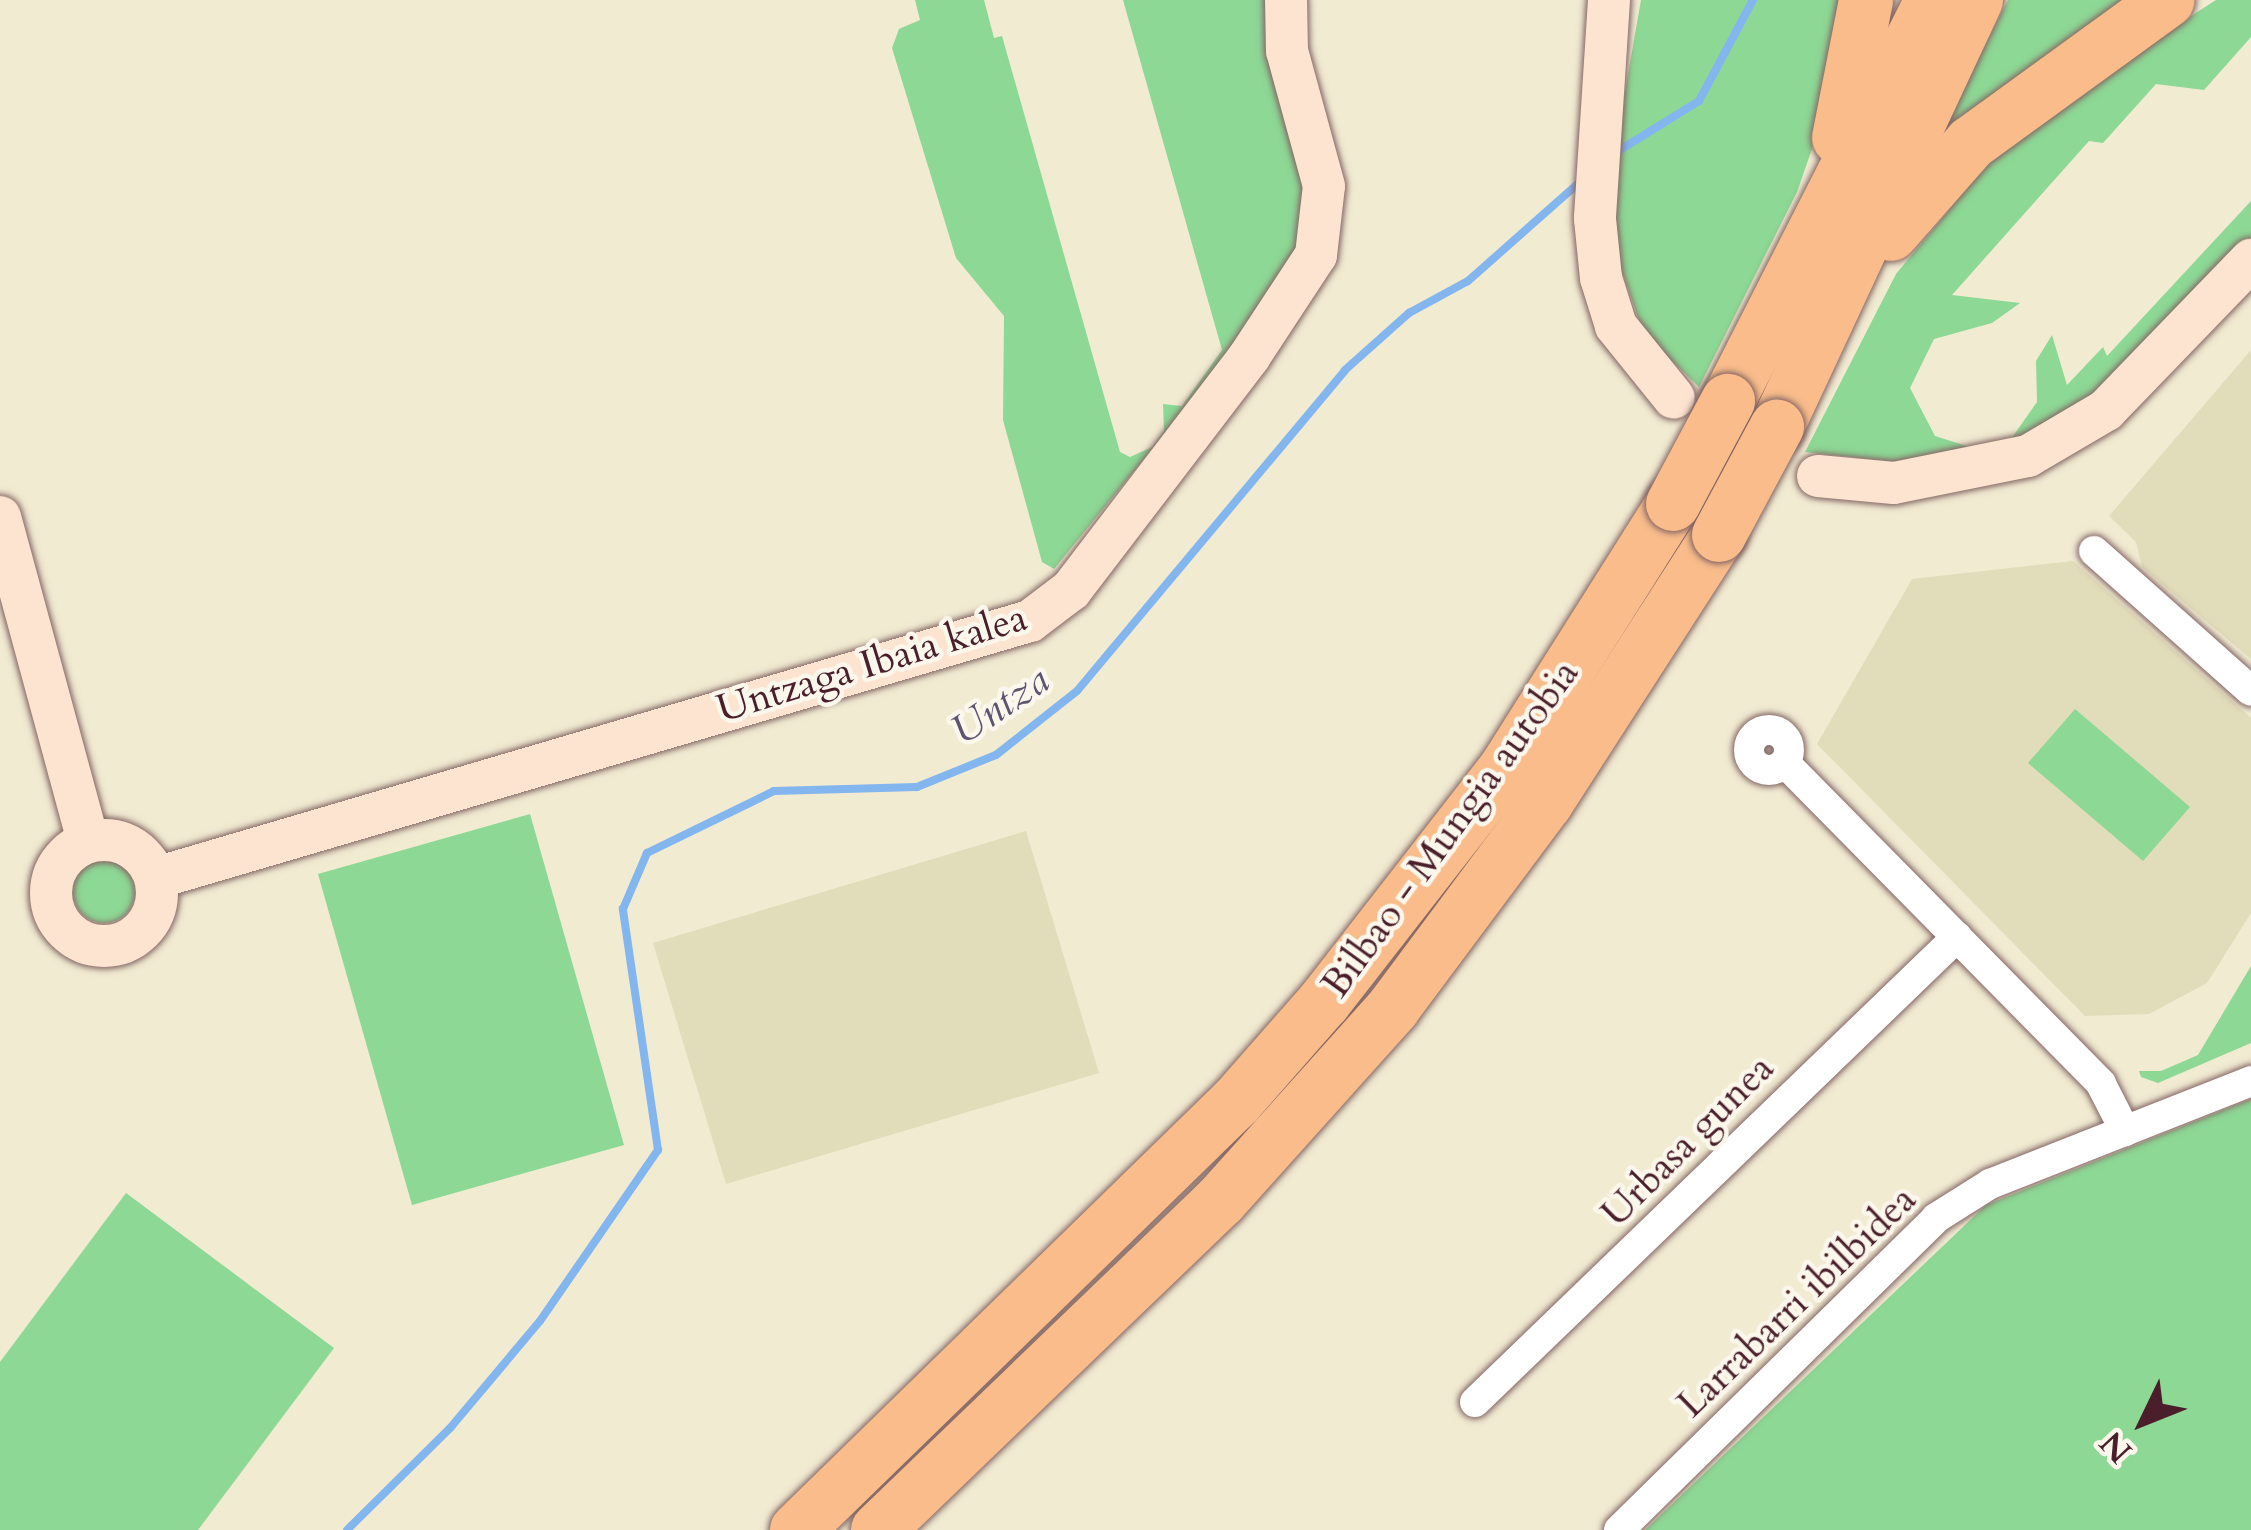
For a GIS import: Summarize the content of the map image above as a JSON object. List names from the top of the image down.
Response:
{
  "streets": {
    "highway": ["Bilbao - Mungia autobia"],
    "street": ["Untzaga Ibaia kalea", "Urbasa gunea", "Larrabarri ibilbidea"]
  },
  "water": ["Untza"],
  "north": "bottom left"
}
